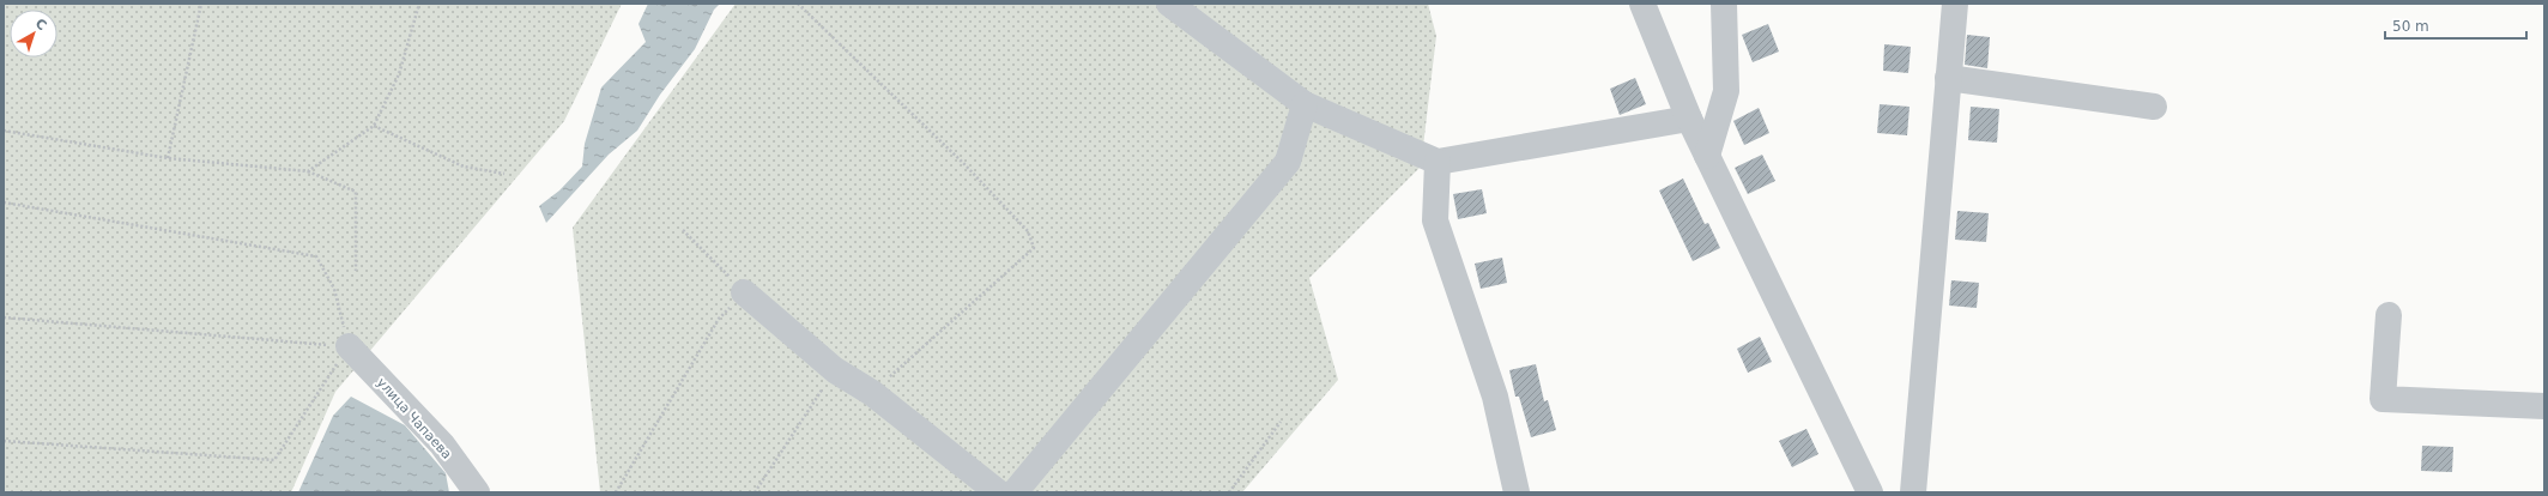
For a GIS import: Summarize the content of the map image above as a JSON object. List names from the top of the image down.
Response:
{
  "streets": {
    "street": ["улица Чапаева"]
  },
  "scale_bar": "50 m",
  "north": "top right"
}
